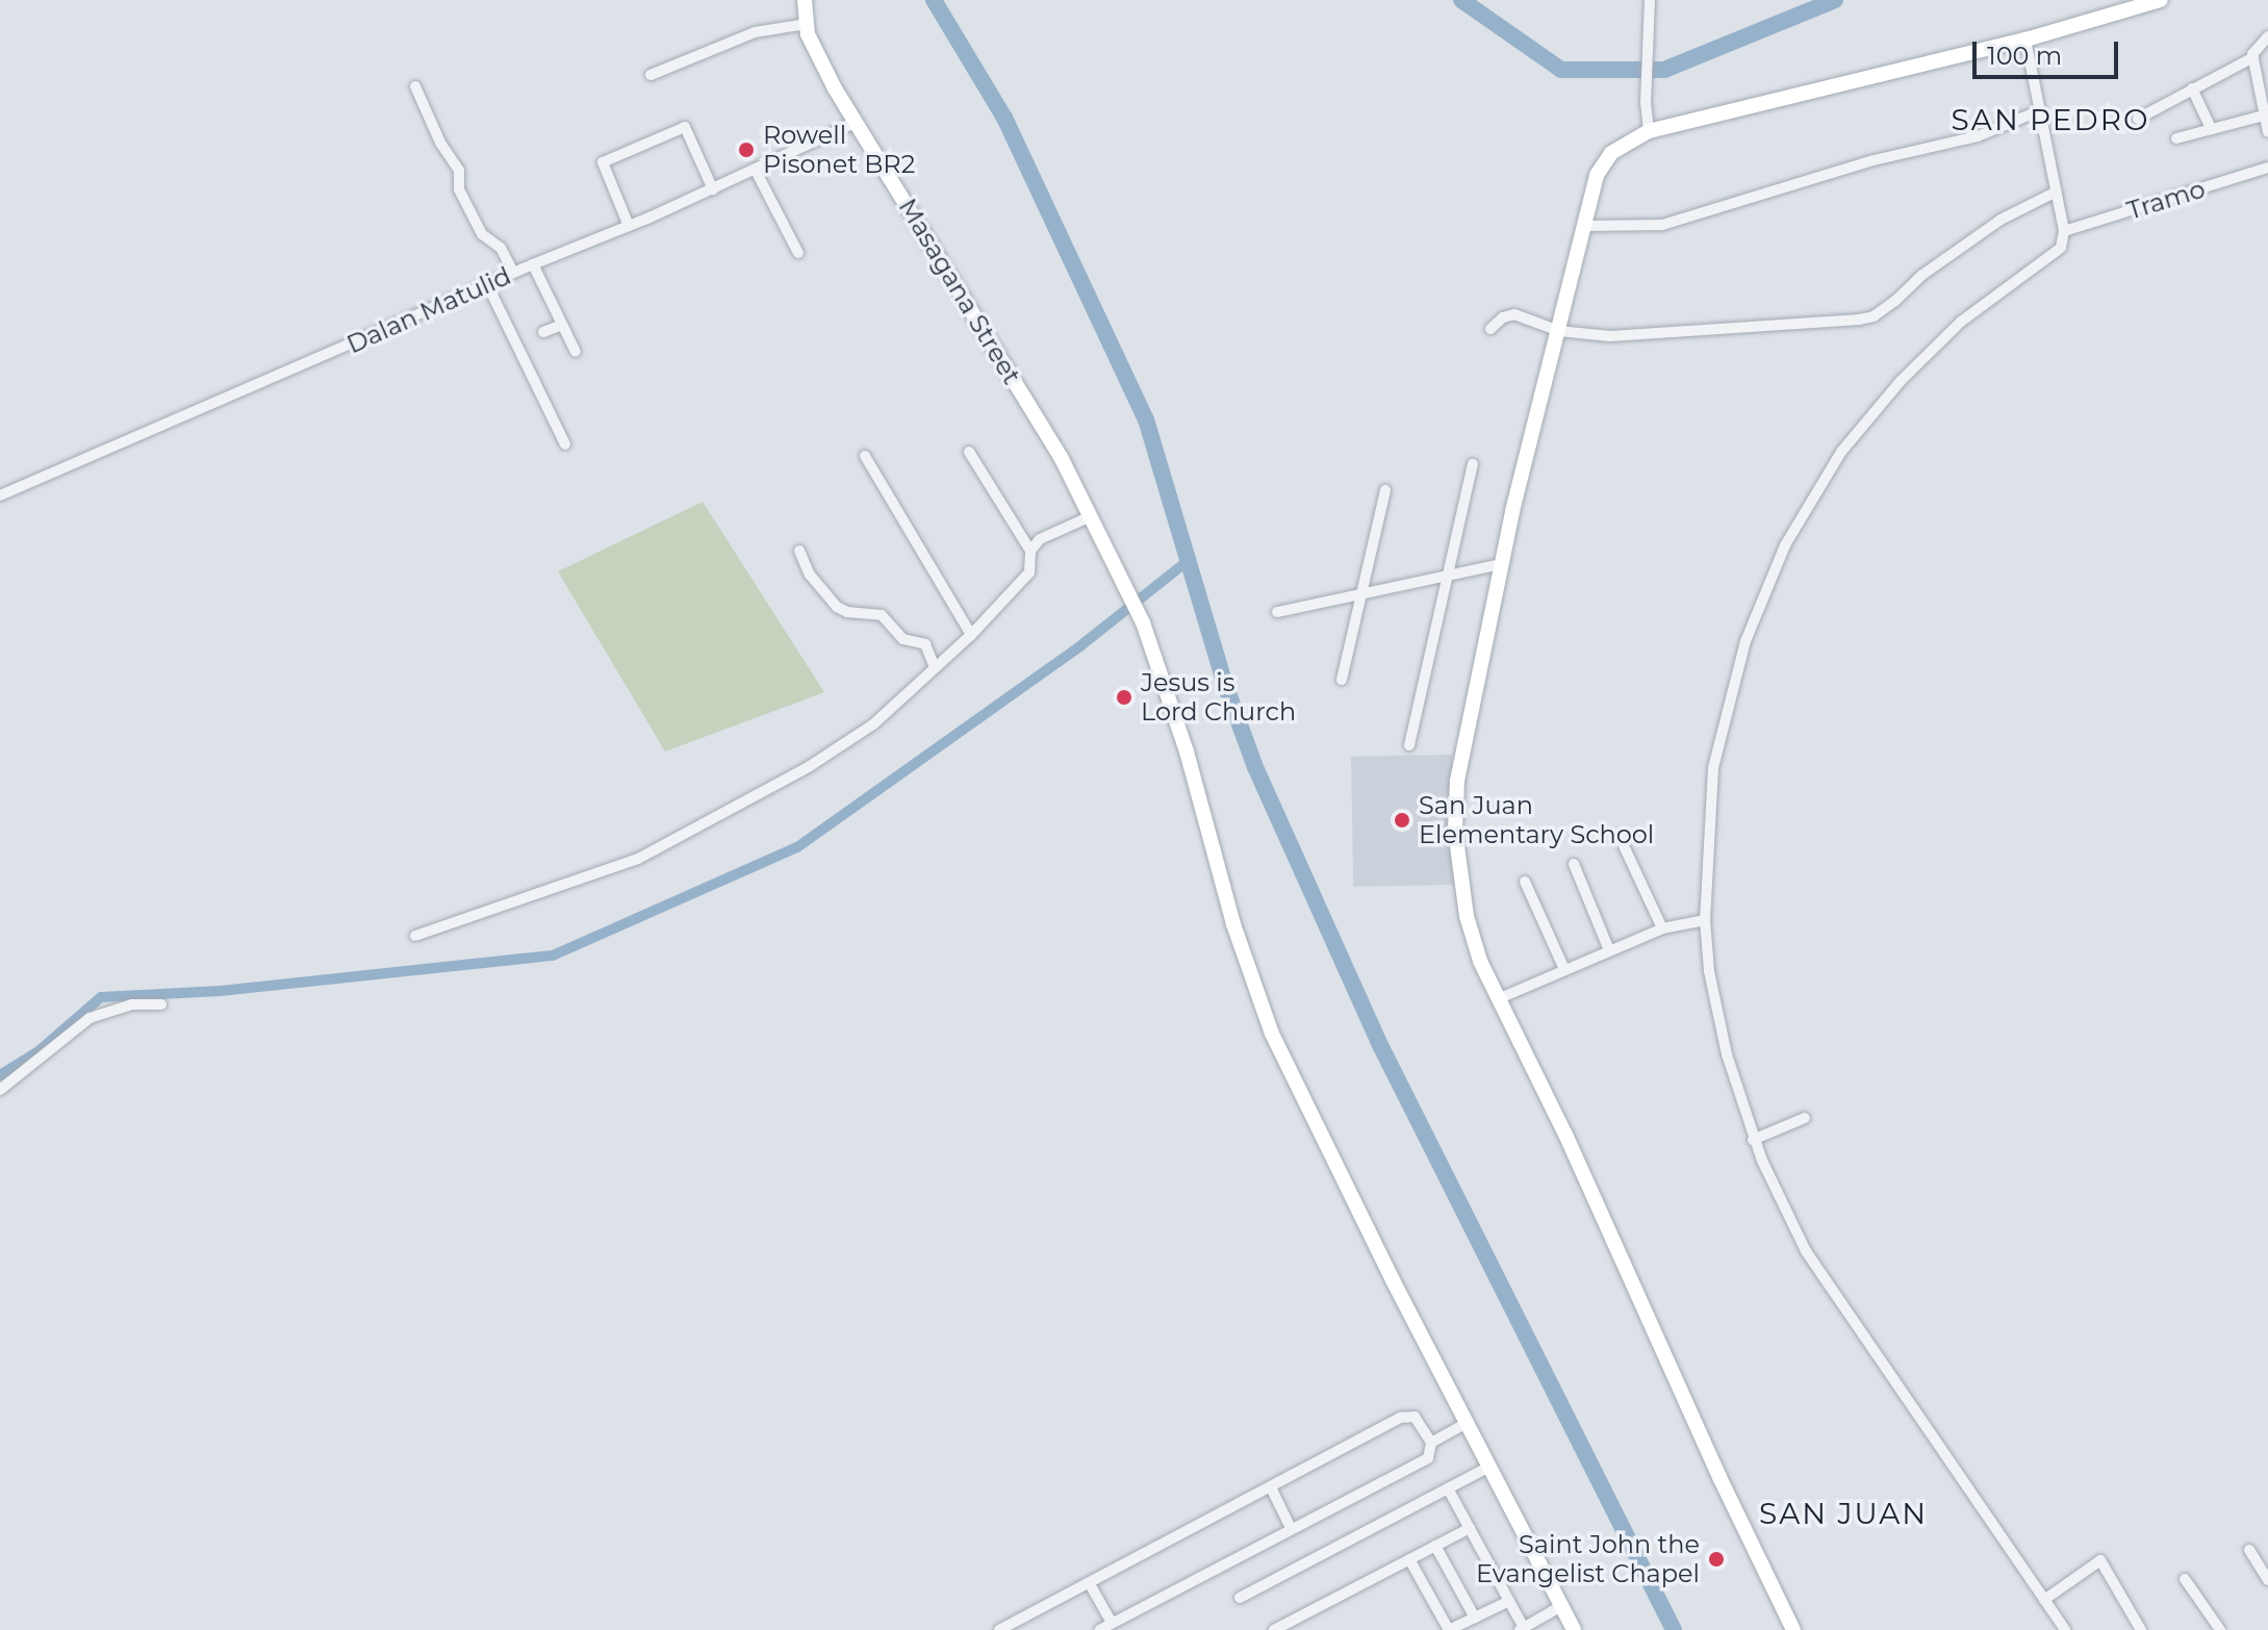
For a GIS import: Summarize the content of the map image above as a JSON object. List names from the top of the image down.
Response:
{
  "streets": {
    "main road": ["Masagana Street"],
    "street": ["Tramo", "Dalan Matulid"]
  },
  "crossings": [
    ["Masagana Street", "Dalan Matulid"]
  ],
  "districts": ["SAN PEDRO", "SAN JUAN"],
  "places": [
    "Rowell Pisonet BR2",
    "Jesus is Lord Church",
    "San Juan Elementary School",
    "Saint John the Evangelist Chapel"
  ],
  "scale_bar": "100 m"
}
